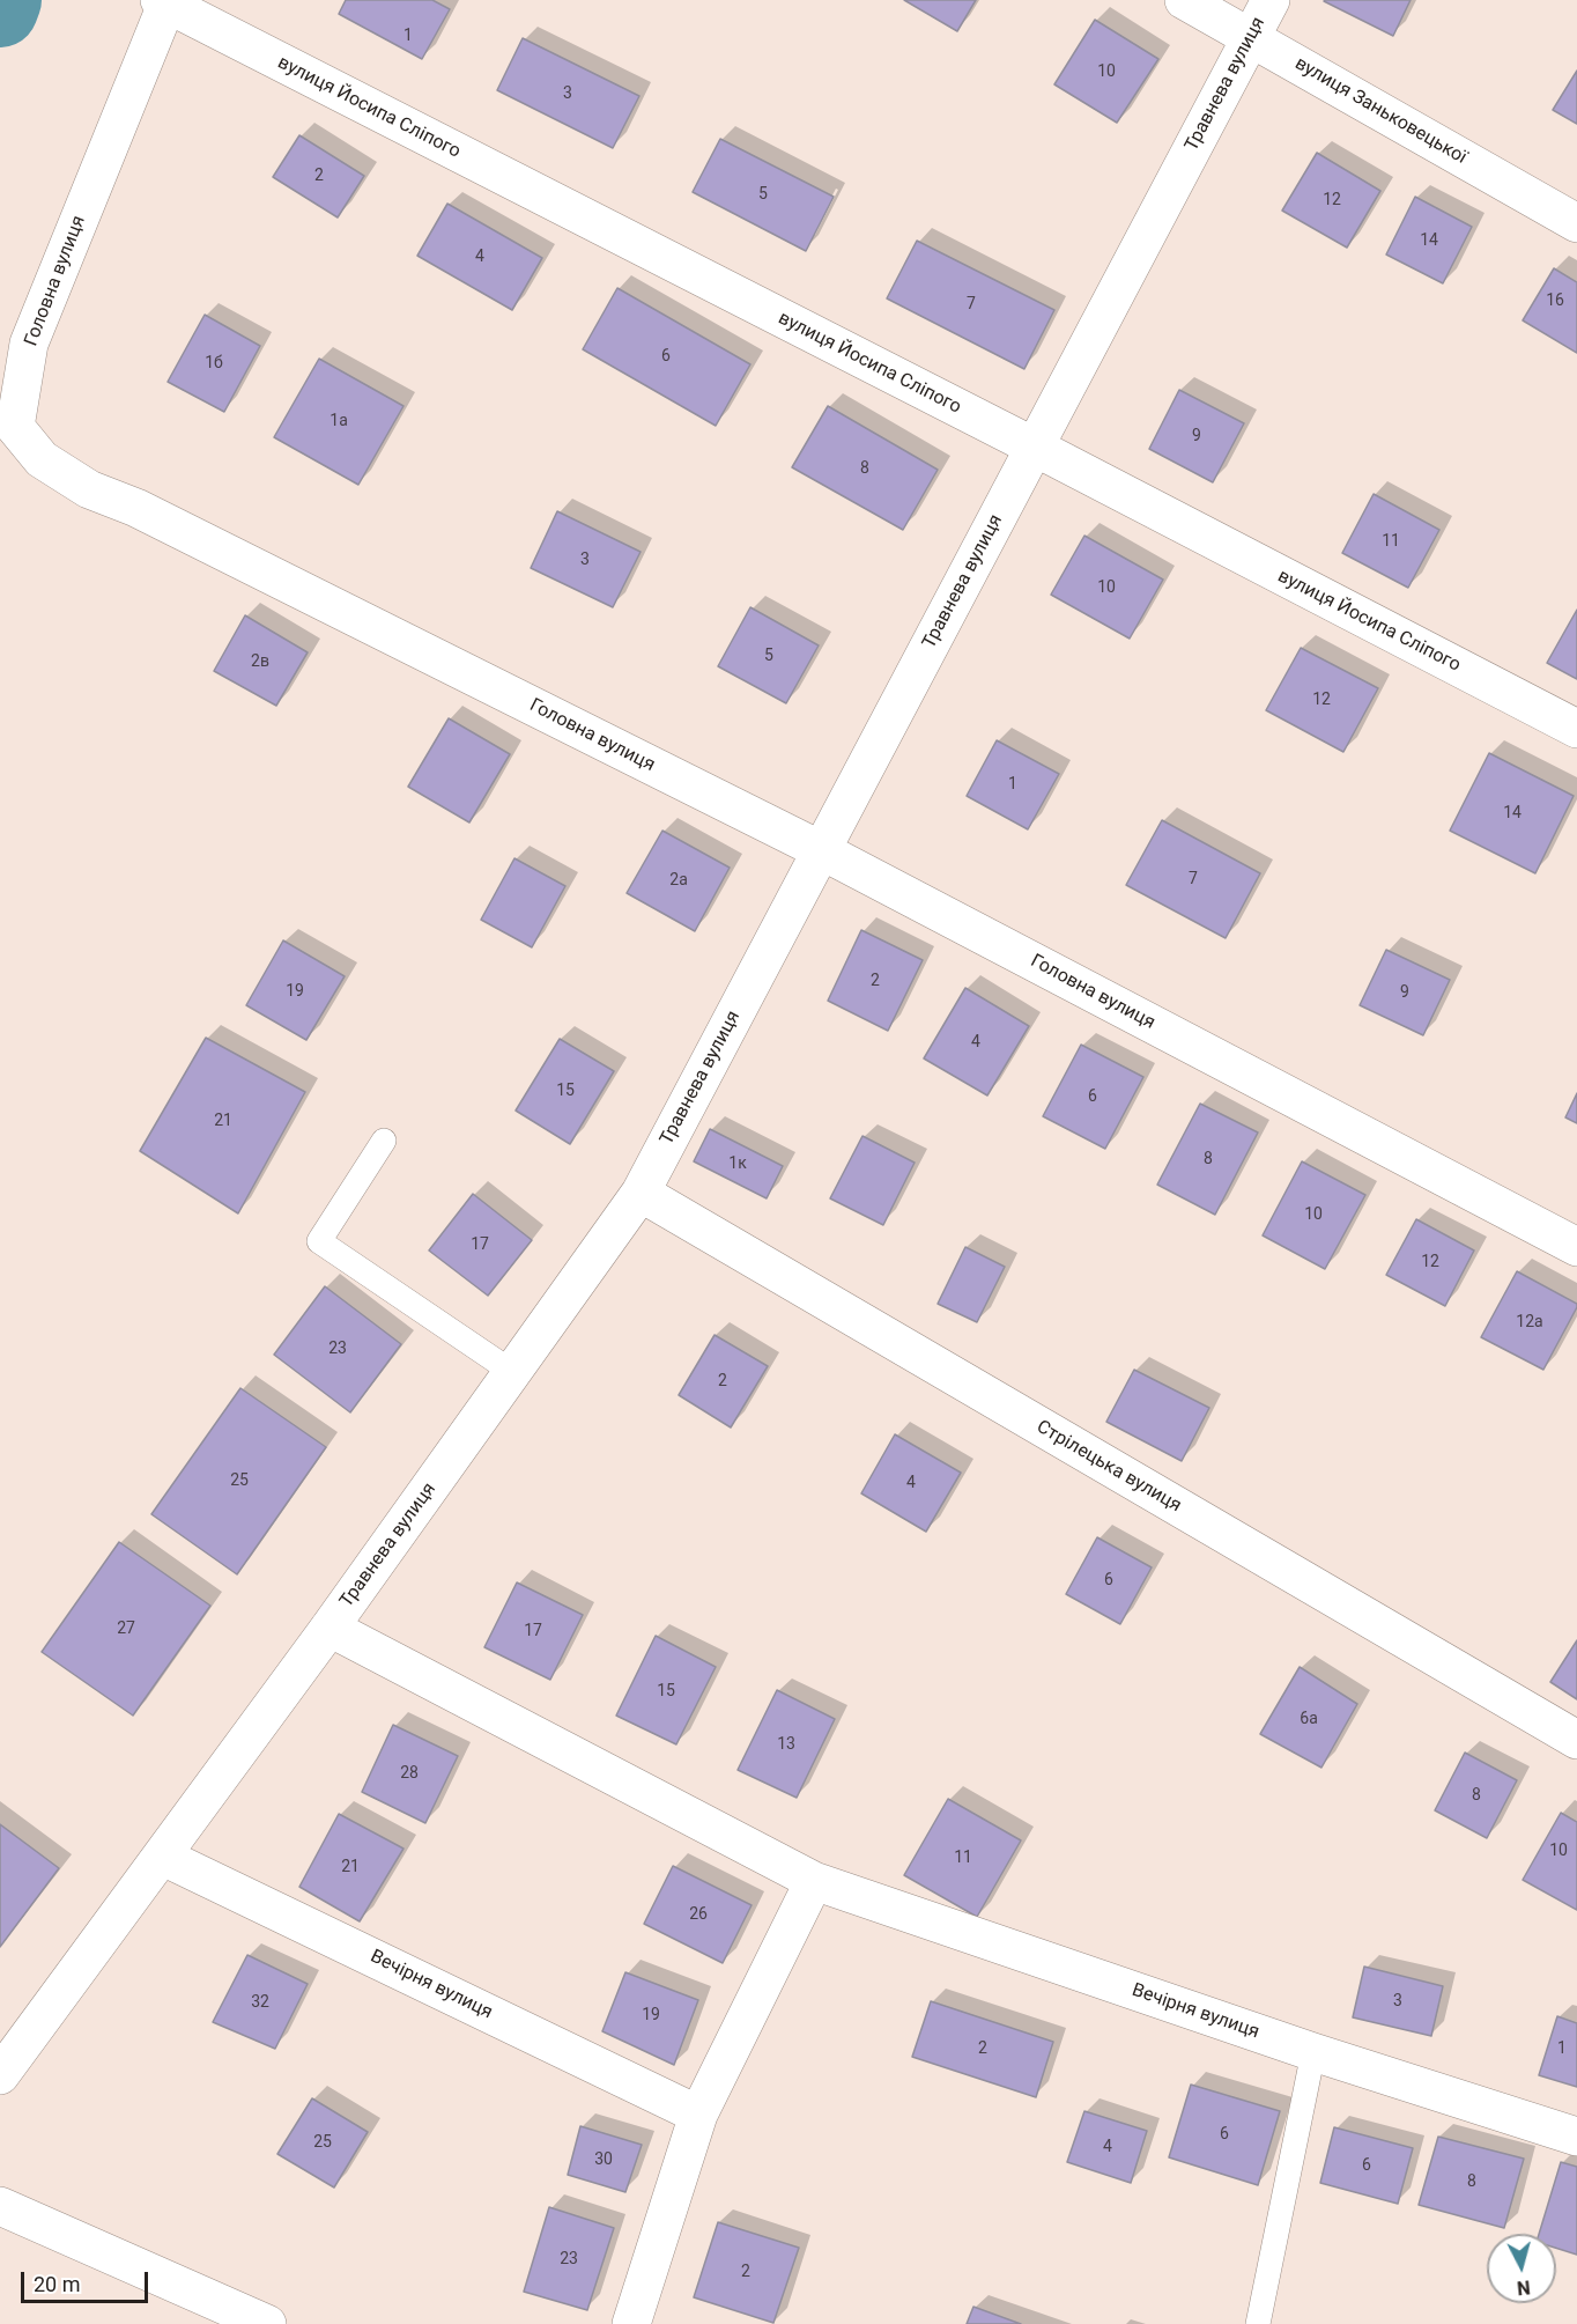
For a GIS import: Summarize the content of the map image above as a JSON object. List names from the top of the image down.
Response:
{
  "streets": {
    "street": [
      "Травнева вулиця",
      "вулиця Йосипа Сліпого",
      "вулиця Заньковецької",
      "Головна вулиця",
      "Стрілецька вулиця",
      "Вечірня вулиця"
    ]
  },
  "crossings": [
    ["Травнева вулиця", "вулиця Йосипа Сліпого"],
    ["Травнева вулиця", "вулиця Заньковецької"],
    ["Травнева вулиця", "Головна вулиця"],
    ["Травнева вулиця", "Стрілецька вулиця"],
    ["Травнева вулиця", "Вечірня вулиця"],
    ["вулиця Йосипа Сліпого", "Головна вулиця"]
  ],
  "house_numbers": [
    "1",
    "10",
    "3",
    "2",
    "5",
    "12",
    "14",
    "4",
    "16",
    "7",
    "6",
    "1б",
    "1а",
    "9",
    "8",
    "11",
    "3",
    "10",
    "5",
    "2в",
    "12",
    "1",
    "14",
    "7",
    "2а",
    "2",
    "19",
    "9",
    "4",
    "15",
    "6",
    "21",
    "8",
    "1к",
    "10",
    "17",
    "12",
    "12а",
    "23",
    "2",
    "25",
    "4",
    "6",
    "27",
    "17",
    "15",
    "6а",
    "13",
    "28",
    "8",
    "10",
    "11",
    "21",
    "26",
    "3",
    "32",
    "19",
    "2",
    "1",
    "6",
    "25",
    "4",
    "30",
    "6",
    "8",
    "23",
    "2"
  ],
  "scale_bar": "20 m",
  "north": "bottom"
}
